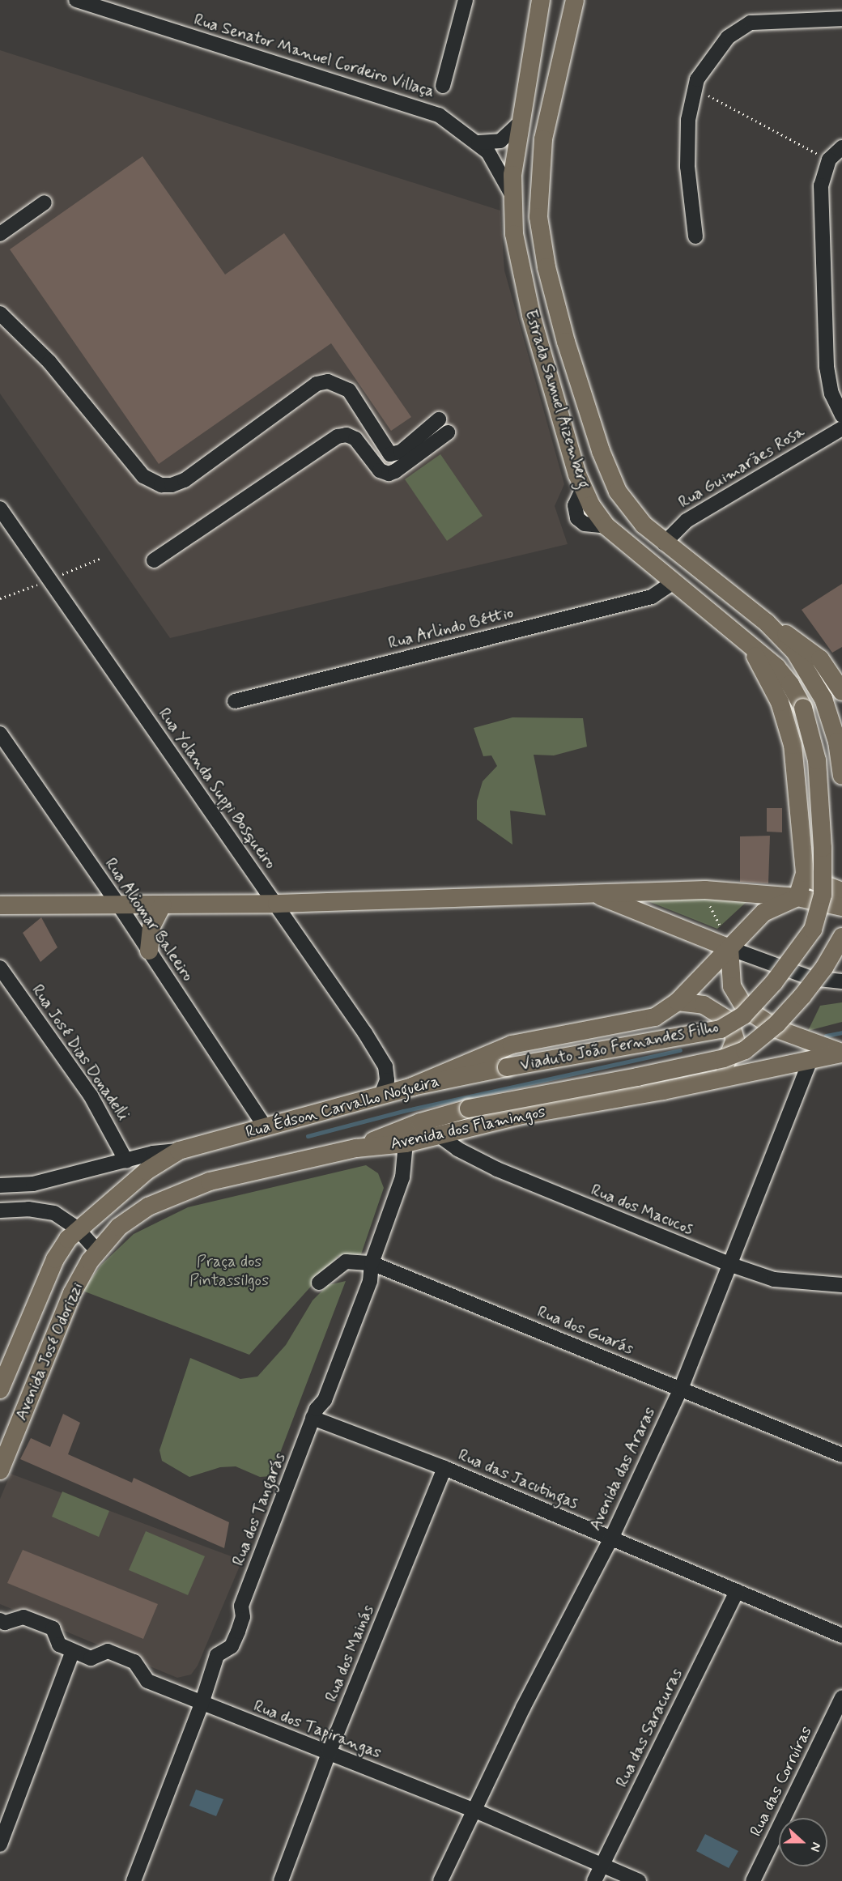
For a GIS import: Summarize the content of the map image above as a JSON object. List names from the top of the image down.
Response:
{
  "streets": {
    "main road": [
      "Estrada Samuel Aizemberg",
      "Viaduto João Fernandes Filho",
      "Rua Édson Carvalho Nogueira",
      "Avenida dos Flamingos",
      "Avenida José Odorizzi"
    ],
    "street": [
      "Rua Senator Manuel Cordeiro Villaça",
      "Rua Guimarães Rosa",
      "Rua Arlindo Béttio",
      "Rua Yolanda Suppi Bosqueiro",
      "Rua Aliomar Baleeiro",
      "Rua José Dias Donadelli",
      "Rua dos Macucos",
      "Rua dos Guarás",
      "Avenida das Araras",
      "Rua das Jacutingas",
      "Rua dos Tangarás",
      "Rua dos Mainás",
      "Rua das Saracuras",
      "Rua dos Tapirangas",
      "Rua das Corruíras"
    ]
  },
  "crossings": [
    ["Rua Senator Manuel Cordeiro Villaça", "Estrada Samuel Aizemberg"],
    ["Estrada Samuel Aizemberg", "Rua Guimarães Rosa"],
    ["Estrada Samuel Aizemberg", "Rua Arlindo Béttio"],
    ["Estrada Samuel Aizemberg", "Viaduto João Fernandes Filho"],
    ["Rua Yolanda Suppi Bosqueiro", "Rua Édson Carvalho Nogueira"],
    ["Rua Aliomar Baleeiro", "Rua Édson Carvalho Nogueira"],
    ["Viaduto João Fernandes Filho", "Rua Édson Carvalho Nogueira"],
    ["Viaduto João Fernandes Filho", "Avenida dos Flamingos"],
    ["Rua Édson Carvalho Nogueira", "Avenida José Odorizzi"],
    ["Avenida dos Flamingos", "Rua dos Macucos"],
    ["Avenida dos Flamingos", "Avenida José Odorizzi"],
    ["Avenida dos Flamingos", "Avenida das Araras"],
    ["Avenida dos Flamingos", "Rua dos Tangarás"],
    ["Rua dos Macucos", "Avenida das Araras"],
    ["Rua dos Guarás", "Avenida das Araras"],
    ["Rua dos Guarás", "Rua dos Tangarás"],
    ["Avenida das Araras", "Rua das Jacutingas"],
    ["Avenida das Araras", "Rua dos Tapirangas"],
    ["Rua das Jacutingas", "Rua dos Tangarás"],
    ["Rua das Jacutingas", "Rua dos Mainás"],
    ["Rua das Jacutingas", "Rua das Saracuras"],
    ["Rua dos Tangarás", "Rua dos Tapirangas"],
    ["Rua dos Mainás", "Rua dos Tapirangas"],
    ["Rua das Saracuras", "Rua dos Tapirangas"]
  ],
  "parks": ["Praça dos Pintassilgos"],
  "north": "right"
}
